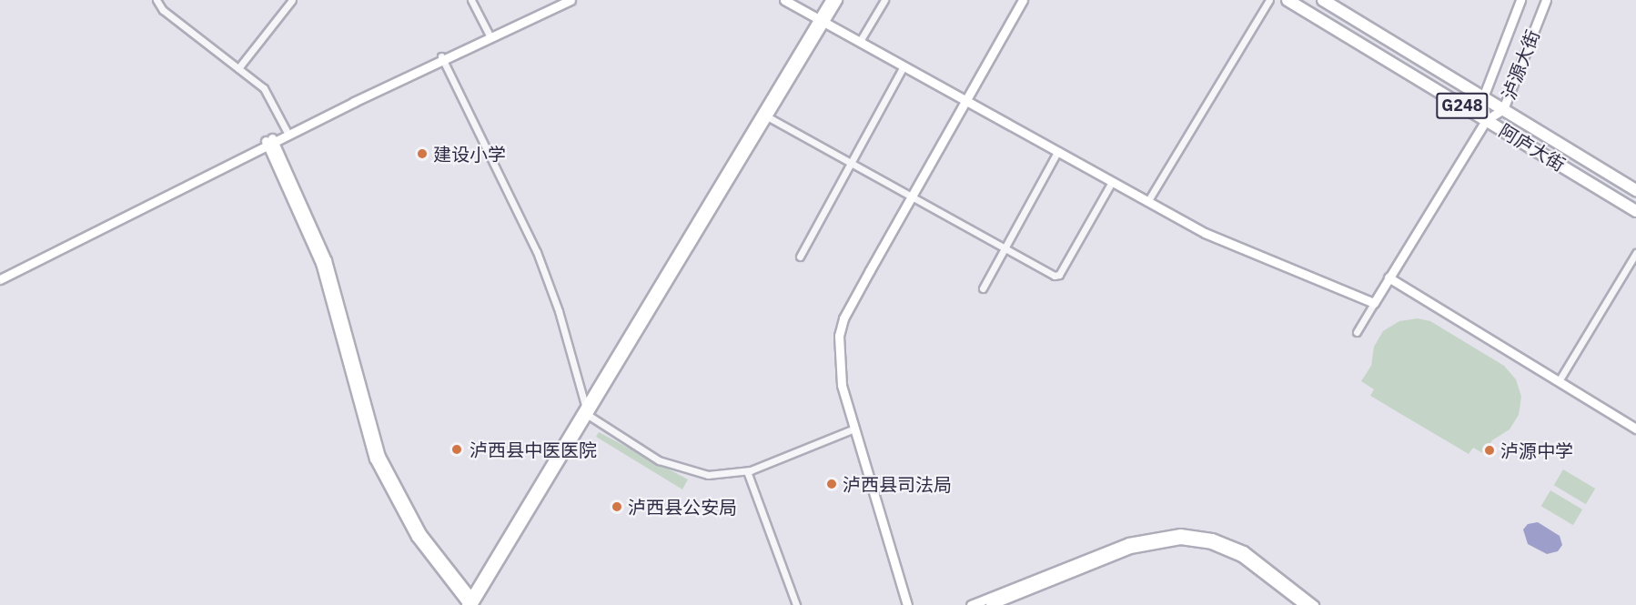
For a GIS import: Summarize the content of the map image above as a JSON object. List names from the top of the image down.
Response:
{
  "streets": {
    "highway": ["G248", "阿庐大街"],
    "main road": ["泸源大街"]
  },
  "crossings": [
    ["泸源大街", "阿庐大街"]
  ],
  "places": [
    "建设小学",
    "泸西县中医医院",
    "泸源中学",
    "泸西县司法局",
    "泸西县公安局"
  ]
}
